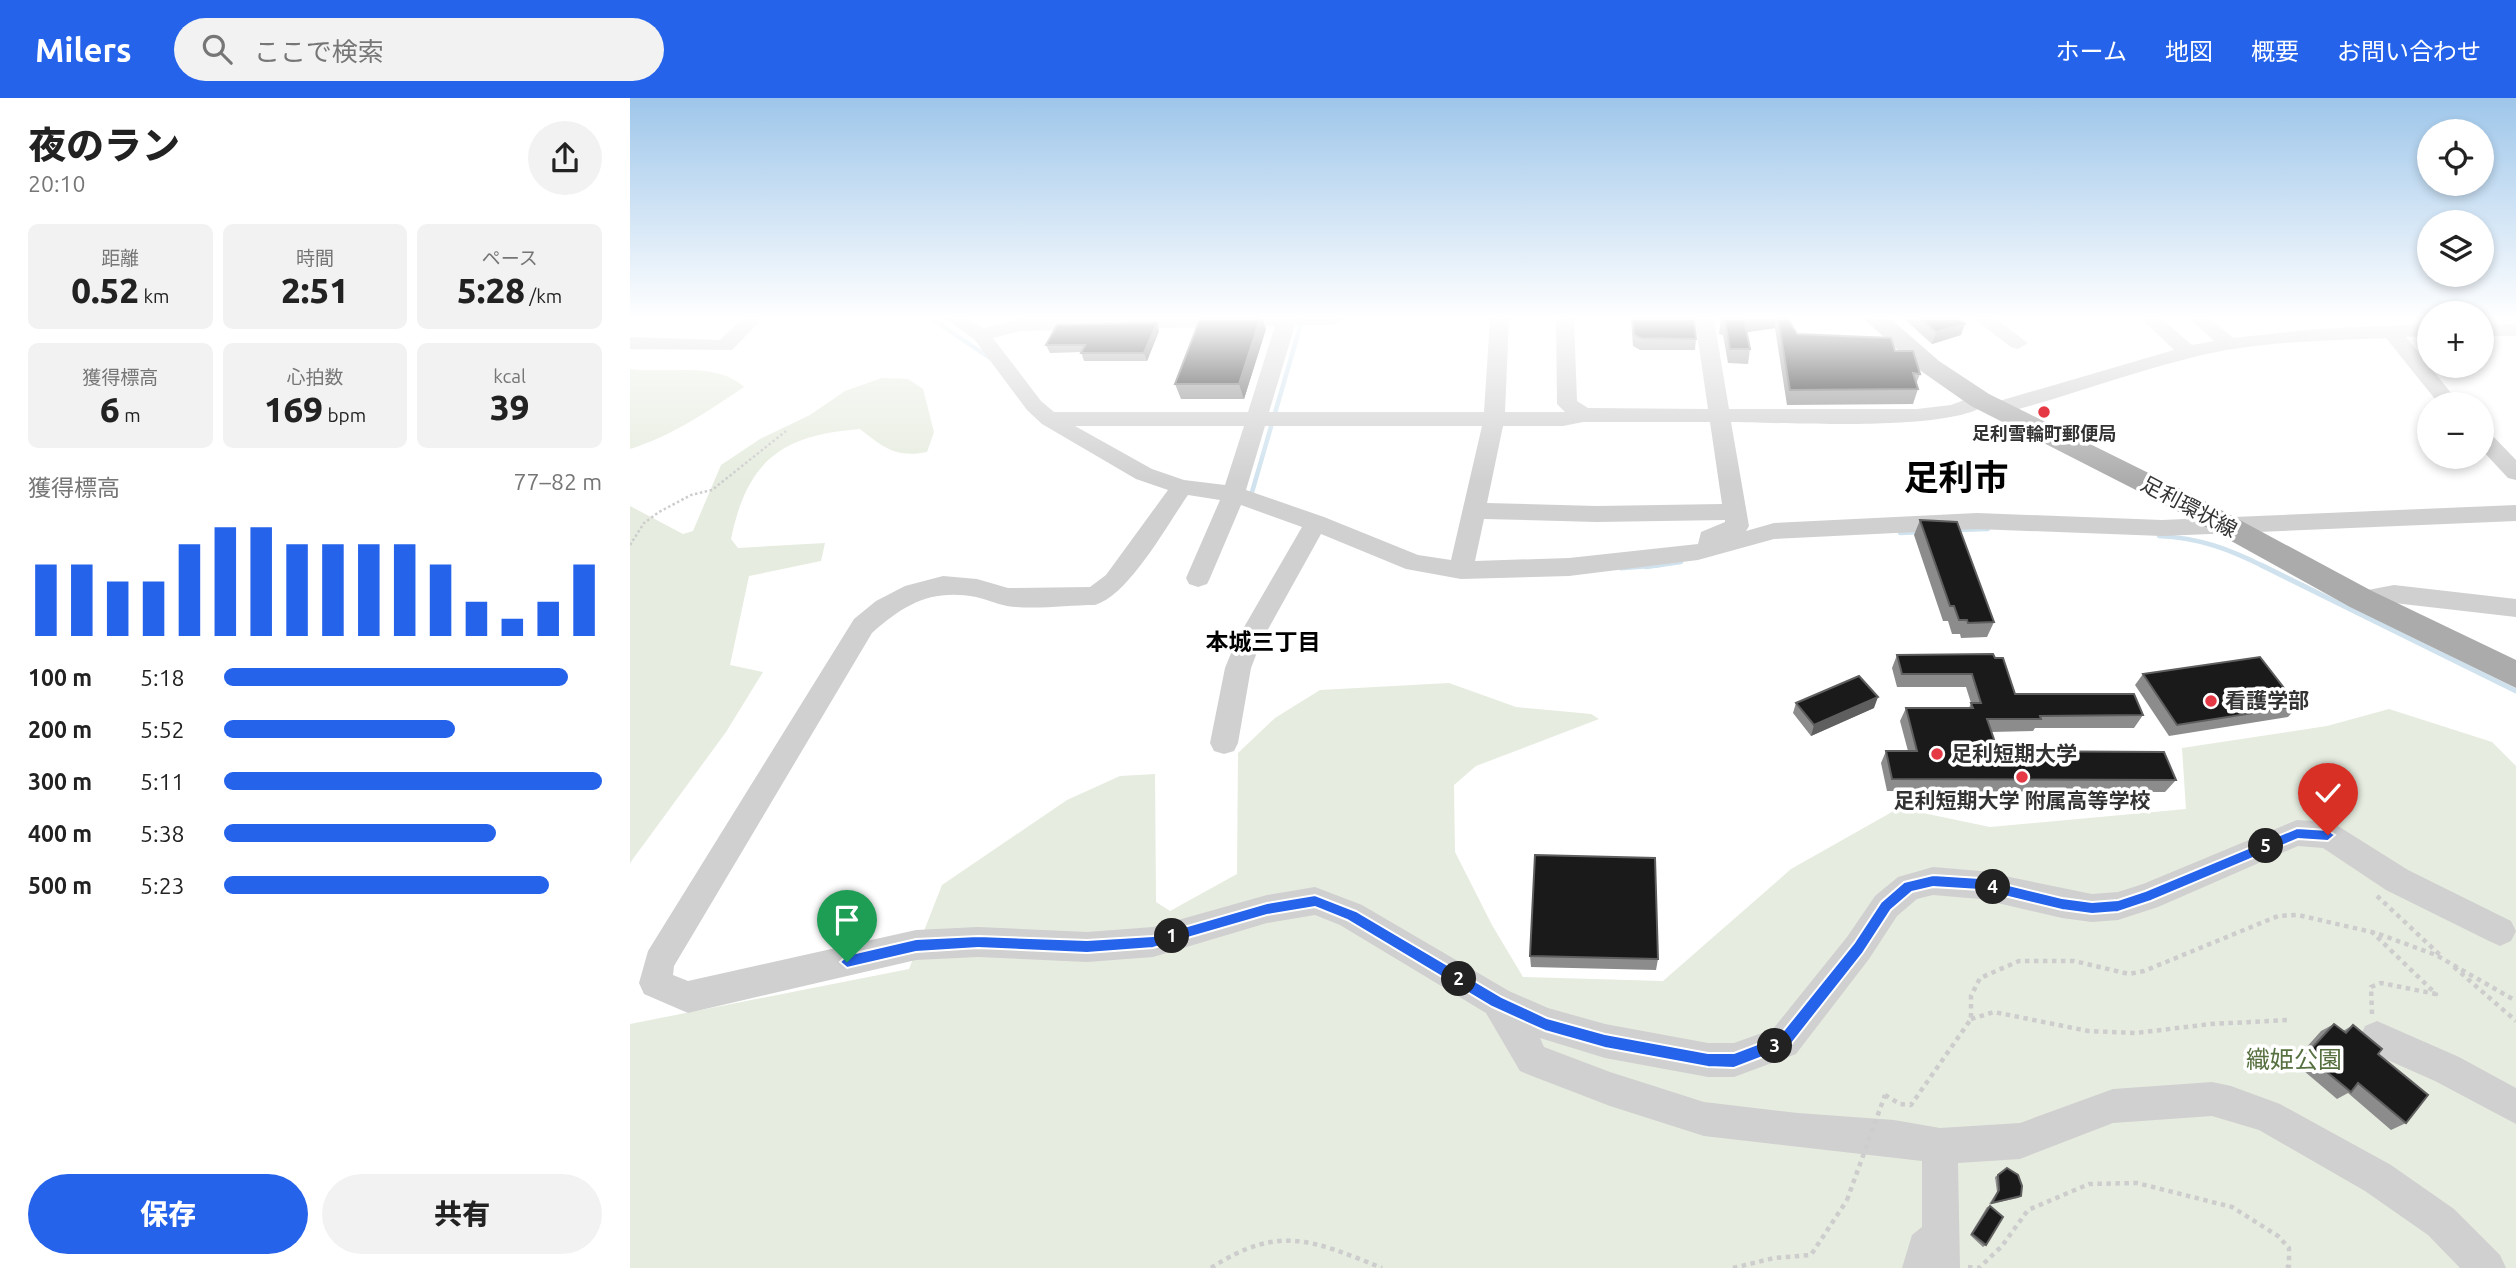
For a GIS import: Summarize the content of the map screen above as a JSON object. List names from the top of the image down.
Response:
{
  "streets": {
    "main road": ["足利環状線"]
  },
  "districts": ["足利市", "本城三丁目"],
  "parks": ["織姫公園"],
  "places": [
    "足利雪輪町郵便局",
    "看護学部",
    "足利短期大学",
    "足利短期大学 附属高等学校"
  ],
  "page": {
    "header": "Milers",
    "search": "ここで検索",
    "nav": [
      "ホーム",
      "地図",
      "概要",
      "お問い合わせ"
    ],
    "heading": ["夜のラン", "20:10"],
    "map_buttons": ["+", "−"],
    "stats": [
      ["距離", "0.52 km"],
      ["時間", "2:51"],
      ["ペース", "5:28 /km"],
      ["獲得標高", "6 m"],
      ["心拍数", "169 bpm"],
      ["kcal", "39"]
    ],
    "chart": ["獲得標高", "77–82 m"],
    "list": [
      {
        "name": "100 m",
        "note": "5:18"
      },
      {
        "name": "200 m",
        "note": "5:52"
      },
      {
        "name": "300 m",
        "note": "5:11"
      },
      {
        "name": "400 m",
        "note": "5:38"
      },
      {
        "name": "500 m",
        "note": "5:23"
      }
    ],
    "pins": [
      "5",
      "4",
      "1",
      "2",
      "3"
    ],
    "buttons": ["保存", "共有"]
  }
}
